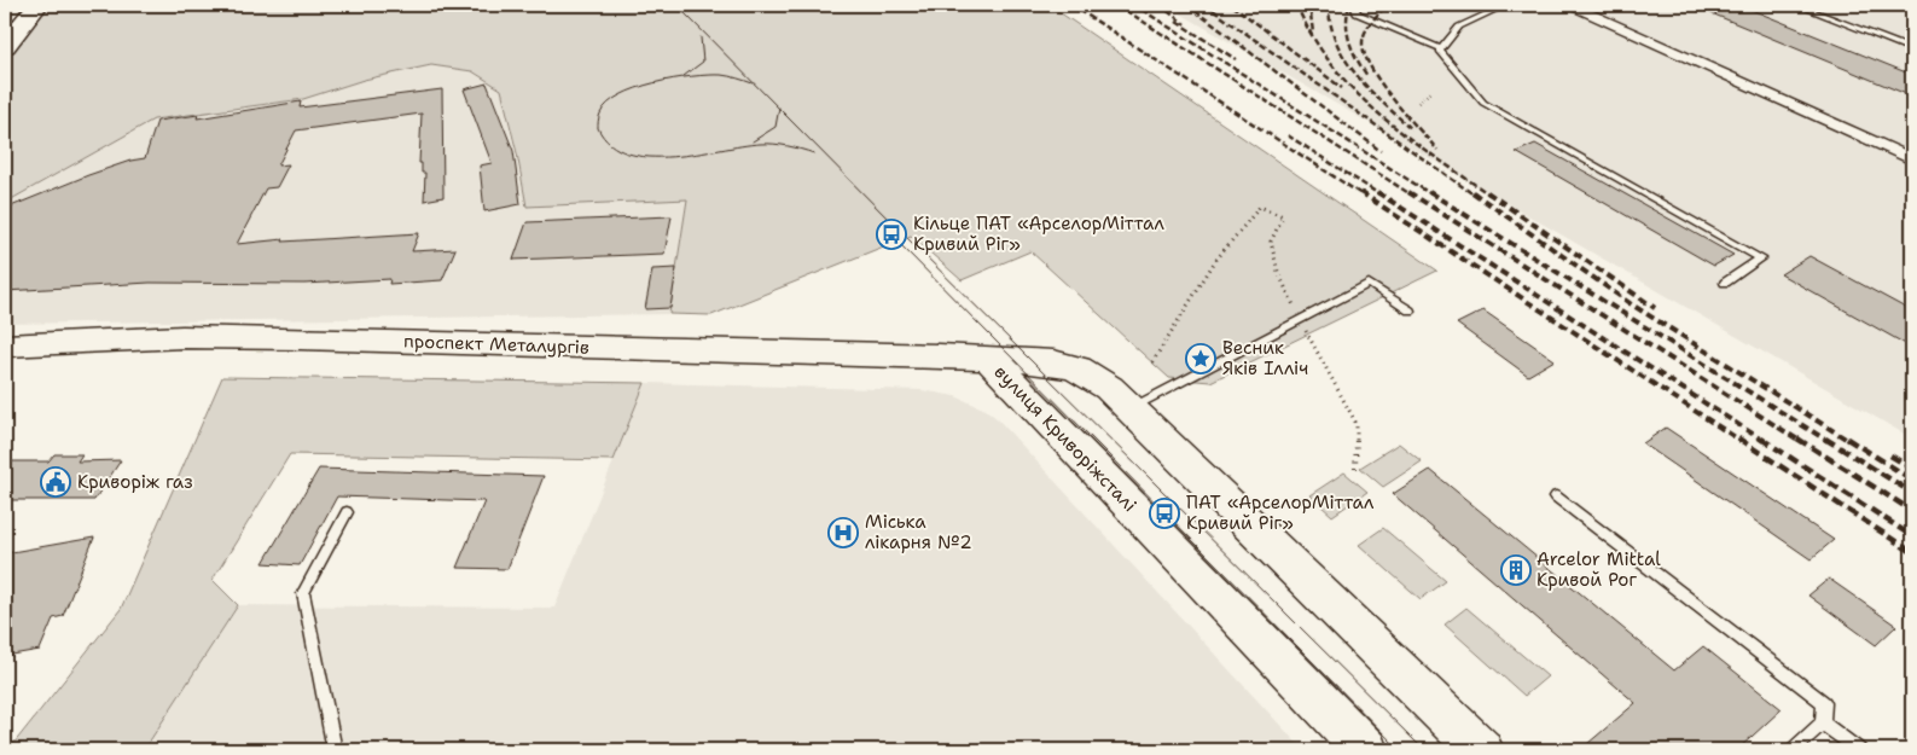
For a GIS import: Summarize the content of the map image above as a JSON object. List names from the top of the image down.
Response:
{
  "streets": {
    "main road": ["проспект Металургів", "вулиця Криворіжсталі"]
  },
  "crossings": [
    ["проспект Металургів", "вулиця Криворіжсталі"]
  ],
  "places": {
    "bus stop": ["Кільце ПАТ «АрселорМіттал Кривий Ріг»", "ПАТ «АрселорМіттал Кривий Ріг»"],
    "place": ["Весник Яків Ілліч"],
    "public building": ["Криворіж газ"],
    "hospital": ["Міська лікарня №2"],
    "building": ["Arcelor Mittal Кривой Рог"]
  }
}
